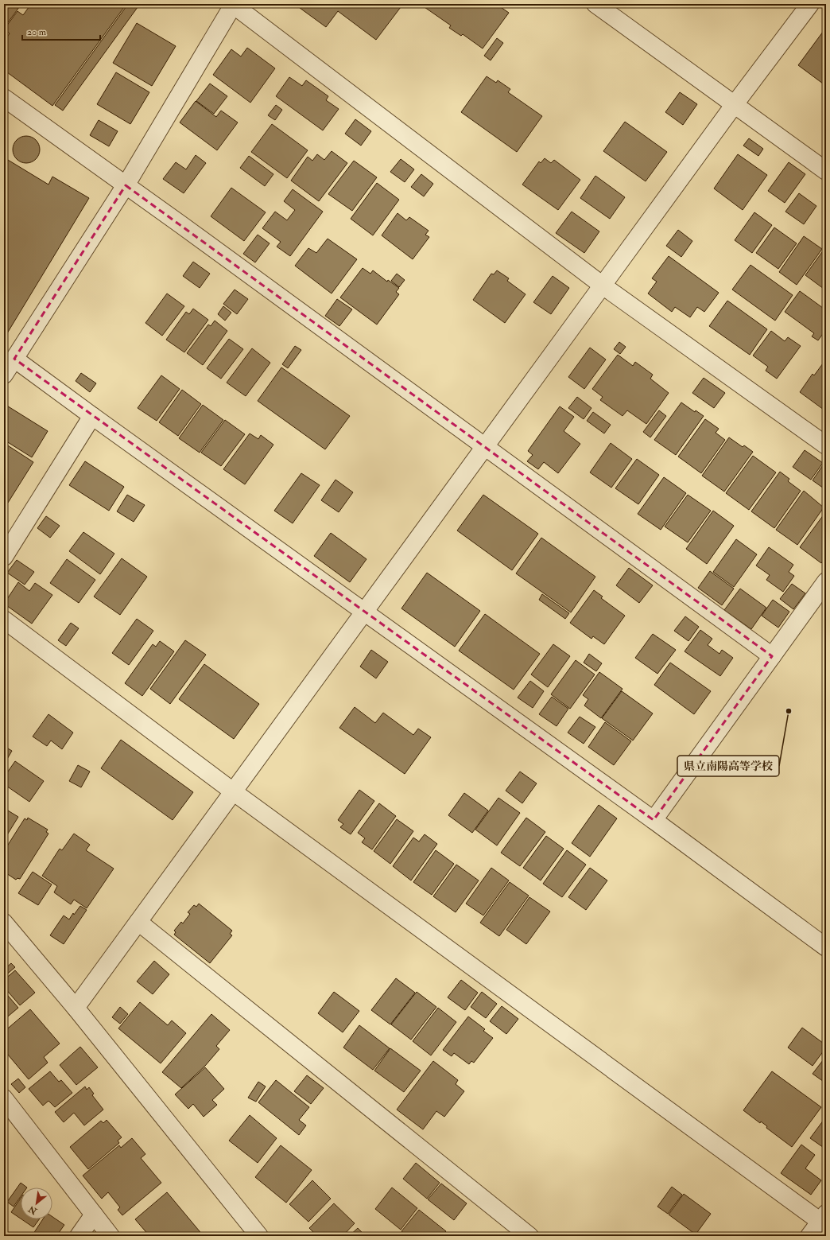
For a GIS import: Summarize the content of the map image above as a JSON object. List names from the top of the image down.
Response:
{
  "places": ["県立南陽高等学校"],
  "scale_bar": "20 m",
  "north": "bottom left"
}
